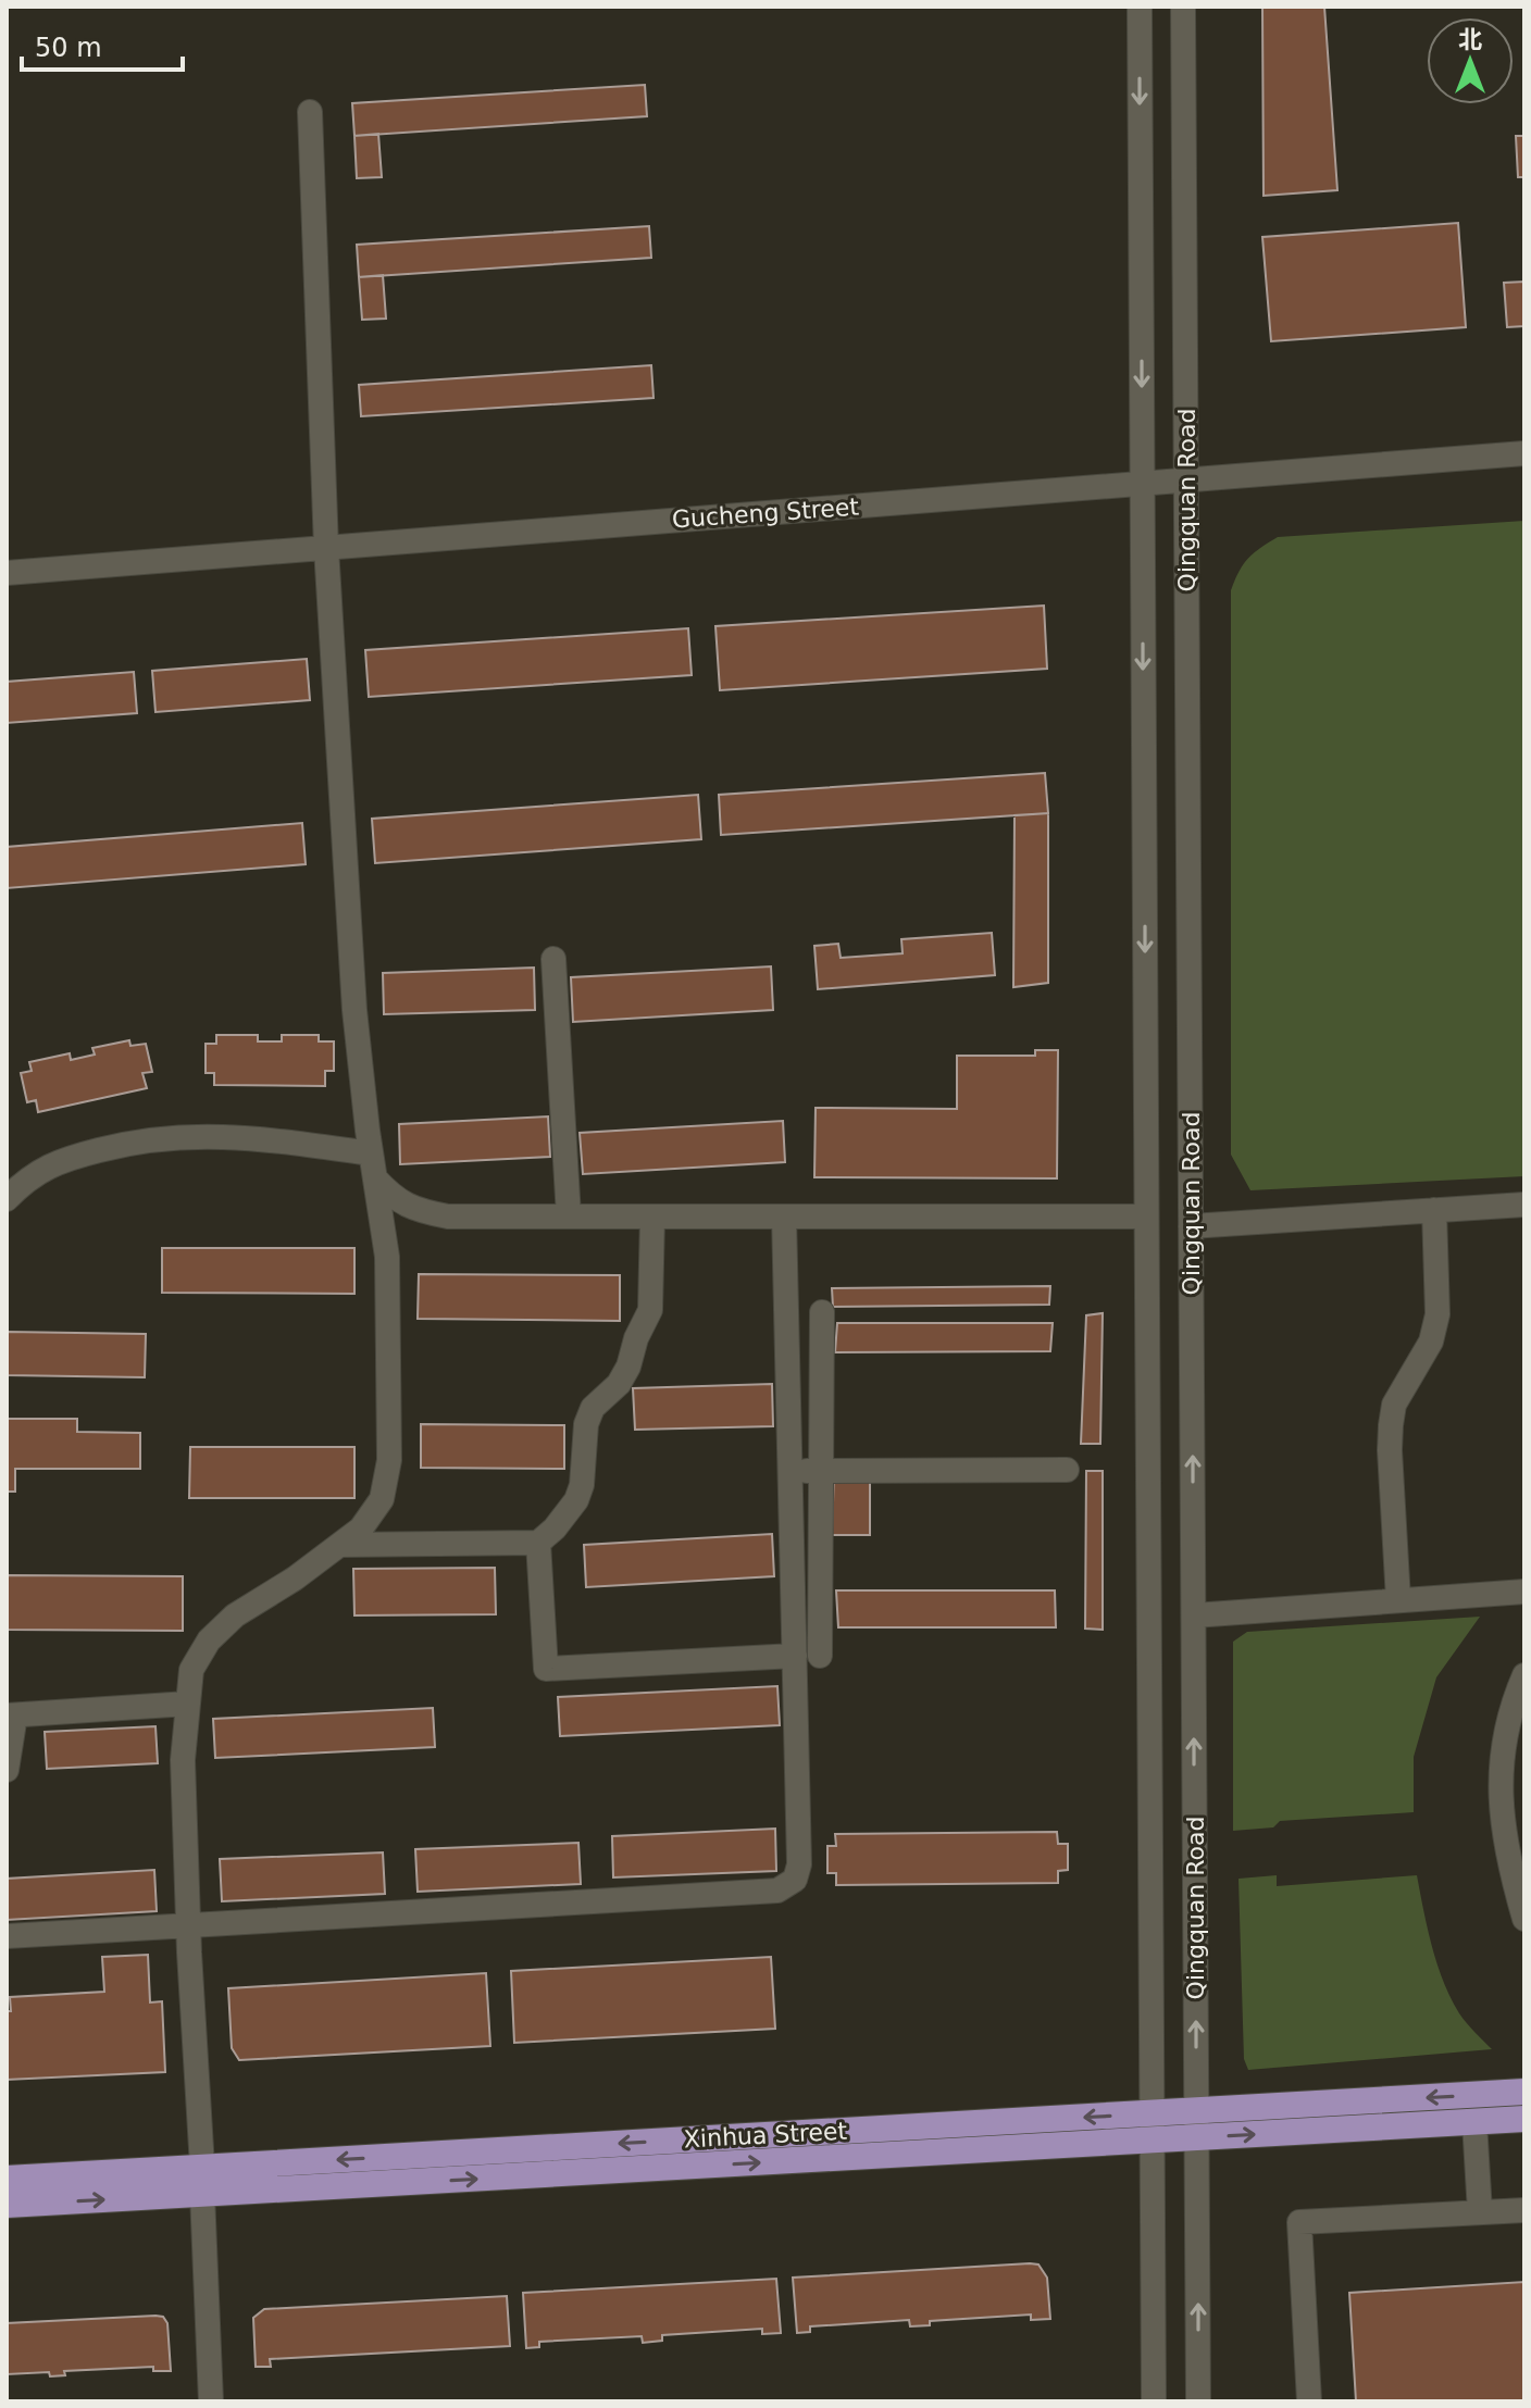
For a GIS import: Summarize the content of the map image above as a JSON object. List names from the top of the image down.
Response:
{
  "streets": {
    "main road": ["Xinhua Street"],
    "street": ["Qingquan Road", "Gucheng Street"]
  },
  "crossings": [
    ["Qingquan Road", "Gucheng Street"],
    ["Qingquan Road", "Xinhua Street"]
  ],
  "scale_bar": "50 m",
  "north": "top"
}
